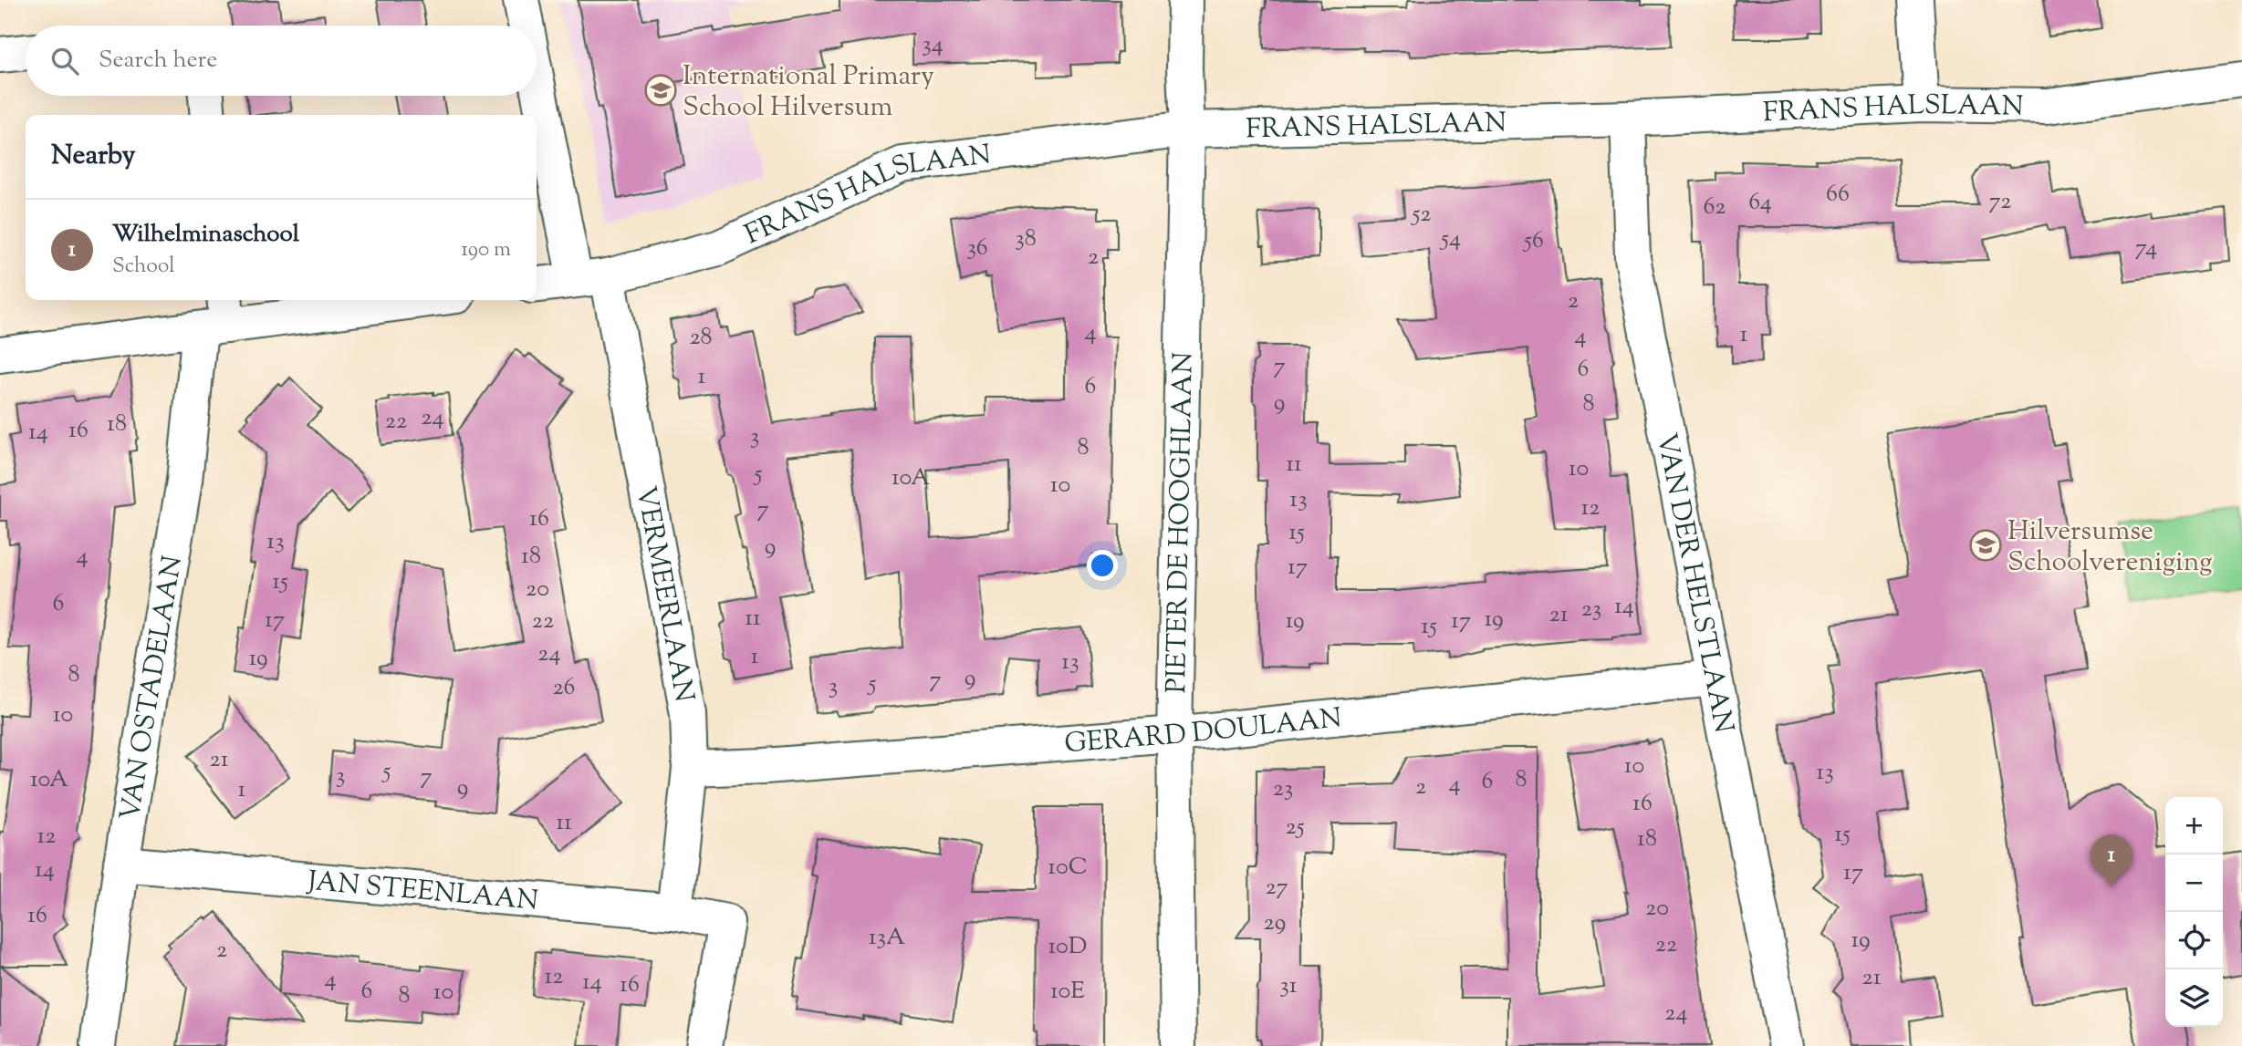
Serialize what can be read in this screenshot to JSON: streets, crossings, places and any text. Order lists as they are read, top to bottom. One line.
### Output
{"streets":{"street":["FRANS HALSLAAN","PIETER DE HOOGHLAAN","VAN DER HELSTLAAN","VERMEERLAAN","VAN OSTADELAAN","GERARD DOULAAN","JAN STEENLAAN"]},"crossings":[["FRANS HALSLAAN","PIETER DE HOOGHLAAN"],["FRANS HALSLAAN","VAN DER HELSTLAAN"],["FRANS HALSLAAN","VERMEERLAAN"],["PIETER DE HOOGHLAAN","GERARD DOULAAN"],["VAN DER HELSTLAAN","GERARD DOULAAN"],["VERMEERLAAN","GERARD DOULAAN"],["VERMEERLAAN","JAN STEENLAAN"],["VAN OSTADELAAN","JAN STEENLAAN"]],"places":{"school or university":["International Primary School Hilversum","Hilversumse Schoolvereniging"]},"house_numbers":["34","66","72","64","62","52","38","54","56","36","74","2","2","4","1","4","28","7","6","1","6","9","8","24","22","18","16","14","3","8","11","10","5","10A","10","13","12","7","16","15","13","9","4","18","17","15","20","6","14","23","21","11","19","17","22","19","17","15","24","1","19","13","8","9","7","5","3","26","10","21","10","5","13","3","7","10A","8","6","4","2","9","23","1","16","11","25","15","12","18","10C","14","17","27","20","16","29","13A","19","22","10D","2","12","21","4","14","16","31","6","10E","10","8","24"],"page":{"search":"Search here","heading":"Nearby","list":[{"mark":"1","name":"Wilhelminaschool","note":"School","value":"190 m"}],"map_buttons":["+","−"],"pins":"1"}}
